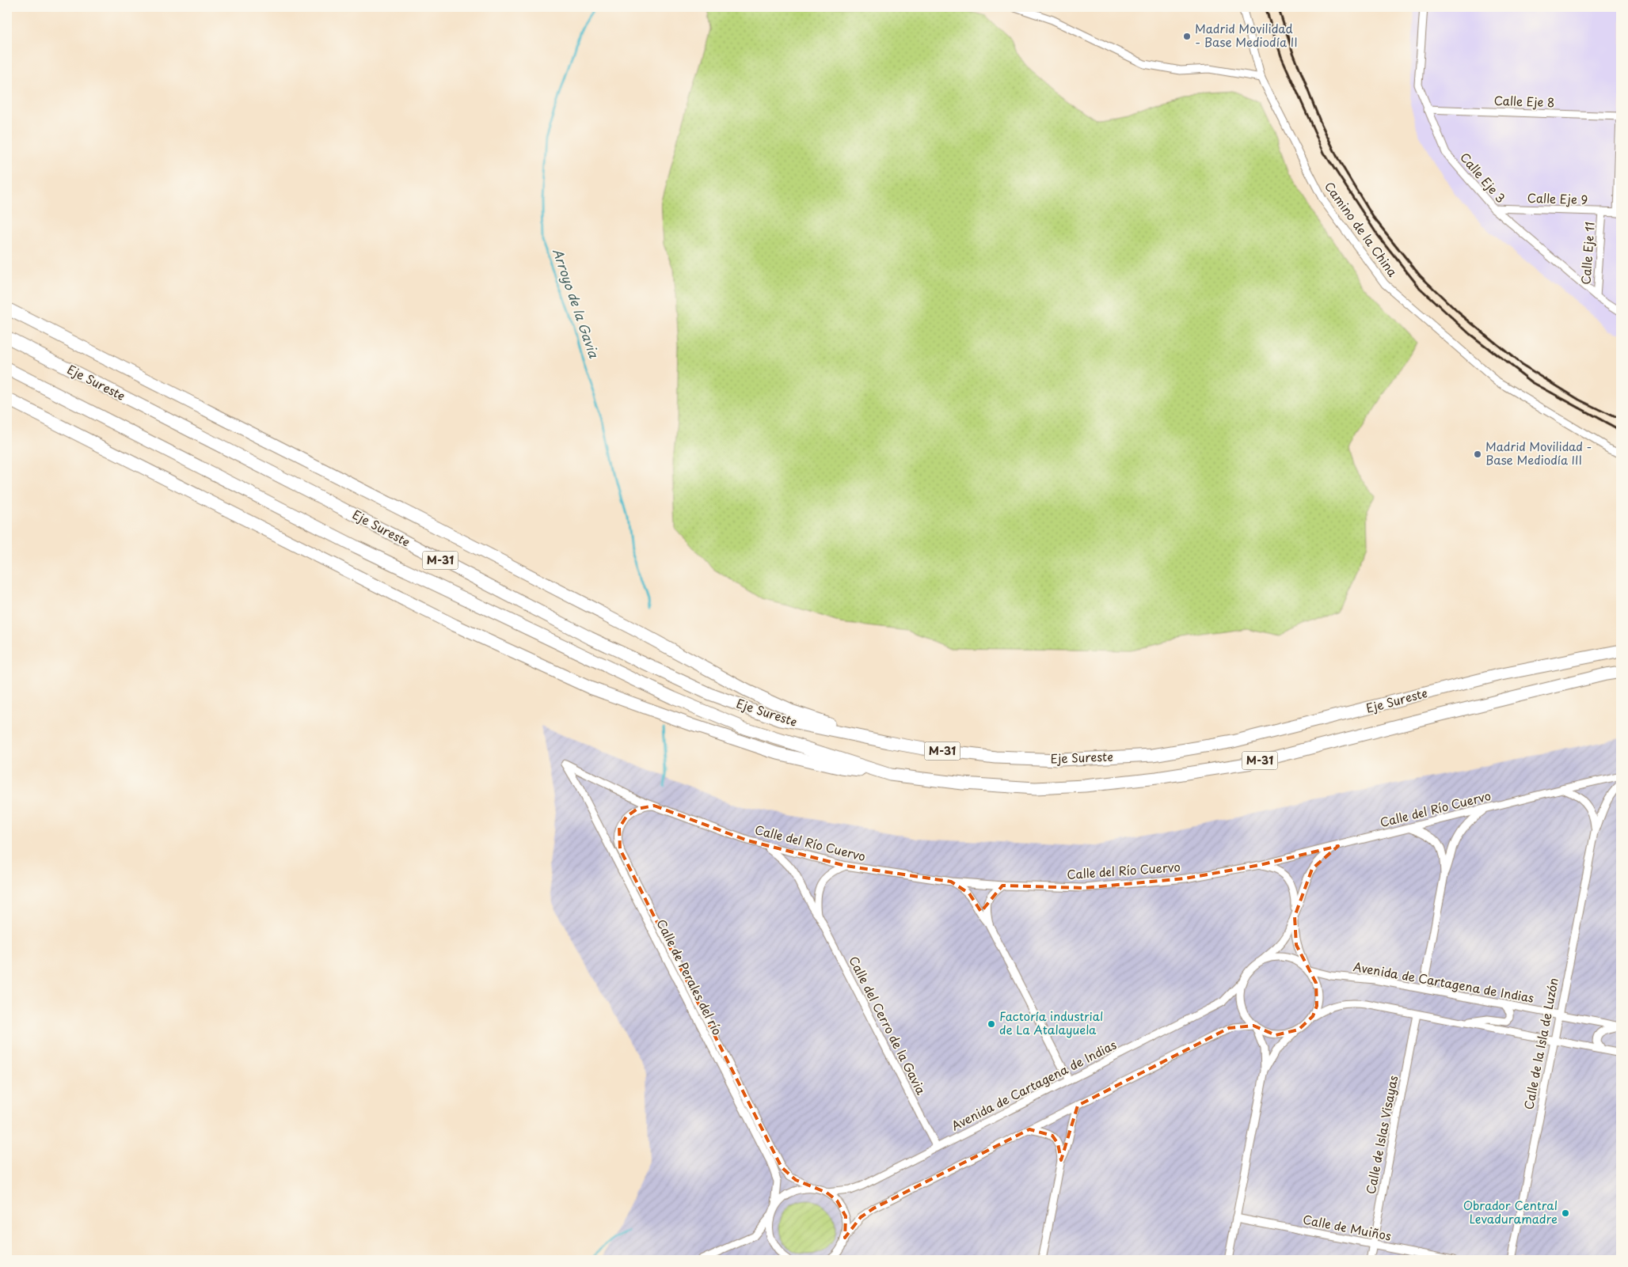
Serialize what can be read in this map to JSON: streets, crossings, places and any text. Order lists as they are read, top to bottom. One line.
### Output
{"streets":{"highway":["Eje Sureste","M-31"],"street":["Calle Eje 8","Calle Eje 3","Calle Eje 9","Camino de la China","Calle Eje 11","Calle del Río Cuervo","Calle de Perales del río","Avenida de Cartagena de Indias","Calle del Cerro de la Gavia","Calle de la Isla de Luzón","Calle de Islas Visayas","Calle de Muiños"]},"crossings":[["Calle Eje 8","Calle Eje 3"],["Calle Eje 3","Calle Eje 9"],["Calle Eje 3","Calle Eje 11"],["Calle Eje 9","Calle Eje 11"],["Calle del Río Cuervo","Calle de Perales del río"],["Calle del Río Cuervo","Calle del Cerro de la Gavia"],["Calle del Río Cuervo","Calle de la Isla de Luzón"],["Calle de Perales del río","Avenida de Cartagena de Indias"],["Avenida de Cartagena de Indias","Calle del Cerro de la Gavia"],["Avenida de Cartagena de Indias","Calle de la Isla de Luzón"],["Calle de Islas Visayas","Calle de Muiños"]],"water":["Arroyo de la Gavia"],"places":["Madrid Movilidad - Base Mediodía II","Madrid Movilidad - Base Mediodía III","Factoría industrial de La Atalayuela","Obrador Central Levaduramadre"]}
